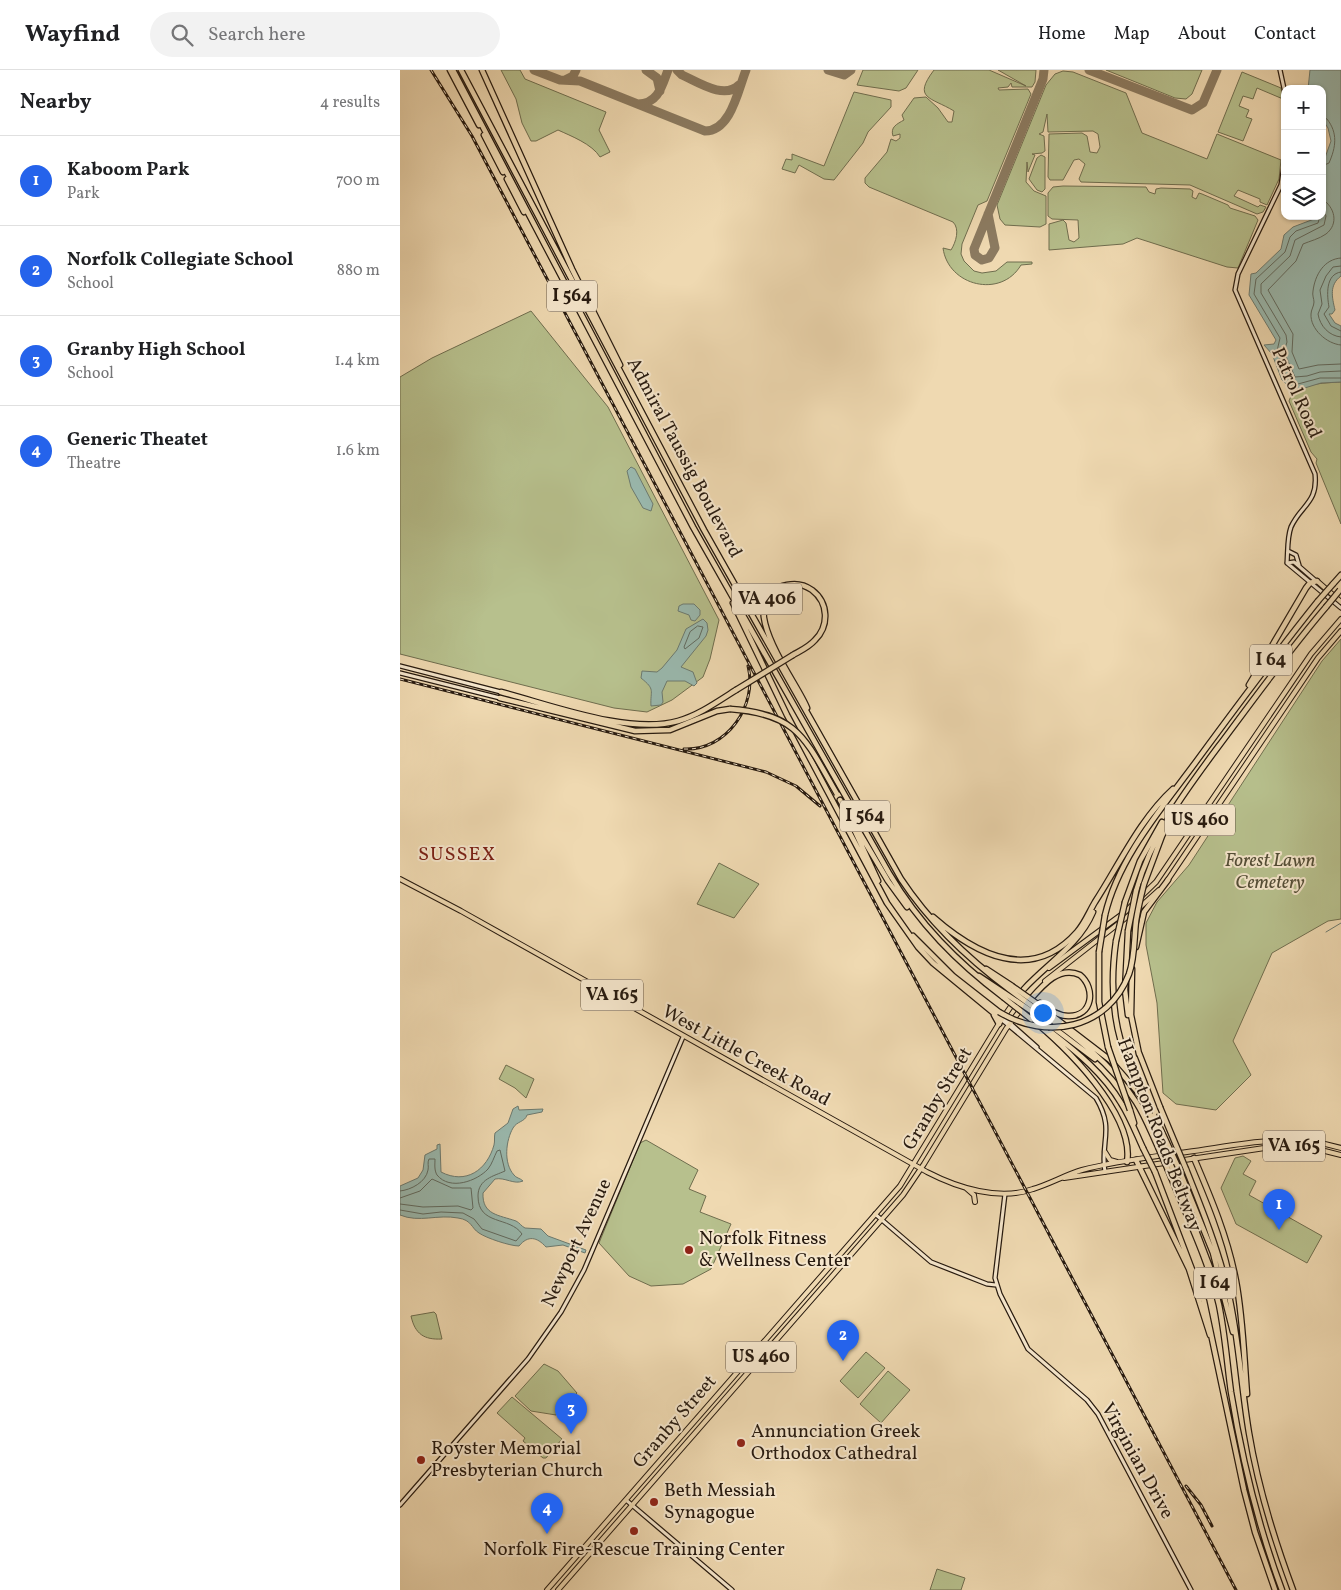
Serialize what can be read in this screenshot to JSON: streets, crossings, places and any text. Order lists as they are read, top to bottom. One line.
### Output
{"streets":{"highway":["I 564","Admiral Taussig Boulevard","VA 406","I 64","Hampton Roads Beltway"],"main road":["US 460","VA 165","West Little Creek Road","Granby Street"],"street":["Patrol Road","Newport Avenue","Virginian Drive"]},"crossings":[["Admiral Taussig Boulevard","VA 406"],["I 64","Hampton Roads Beltway"],["VA 165","West Little Creek Road"],["VA 165","Granby Street"],["VA 165","Virginian Drive"],["West Little Creek Road","Granby Street"],["West Little Creek Road","Newport Avenue"]],"districts":["SUSSEX"],"parks":["Forest Lawn Cemetery"],"places":["Norfolk Fitness & Wellness Center","Annunciation Greek Orthodox Cathedral","Royster Memorial Presbyterian Church","Beth Messiah Synagogue","Norfolk Fire-Rescue Training Center"],"page":{"header":"Wayfind","search":"Search here","nav":["Home","Map","About","Contact"],"heading":["Nearby","4 results"],"map_buttons":["+","−"],"list":[{"mark":"1","name":"Kaboom Park","note":"Park","value":"700 m"},{"mark":"2","name":"Norfolk Collegiate School","note":"School","value":"880 m"},{"mark":"3","name":"Granby High School","note":"School","value":"1.4 km"},{"mark":"4","name":"Generic Theatet","note":"Theatre","value":"1.6 km"}],"pins":["1","2","3","4"]}}
